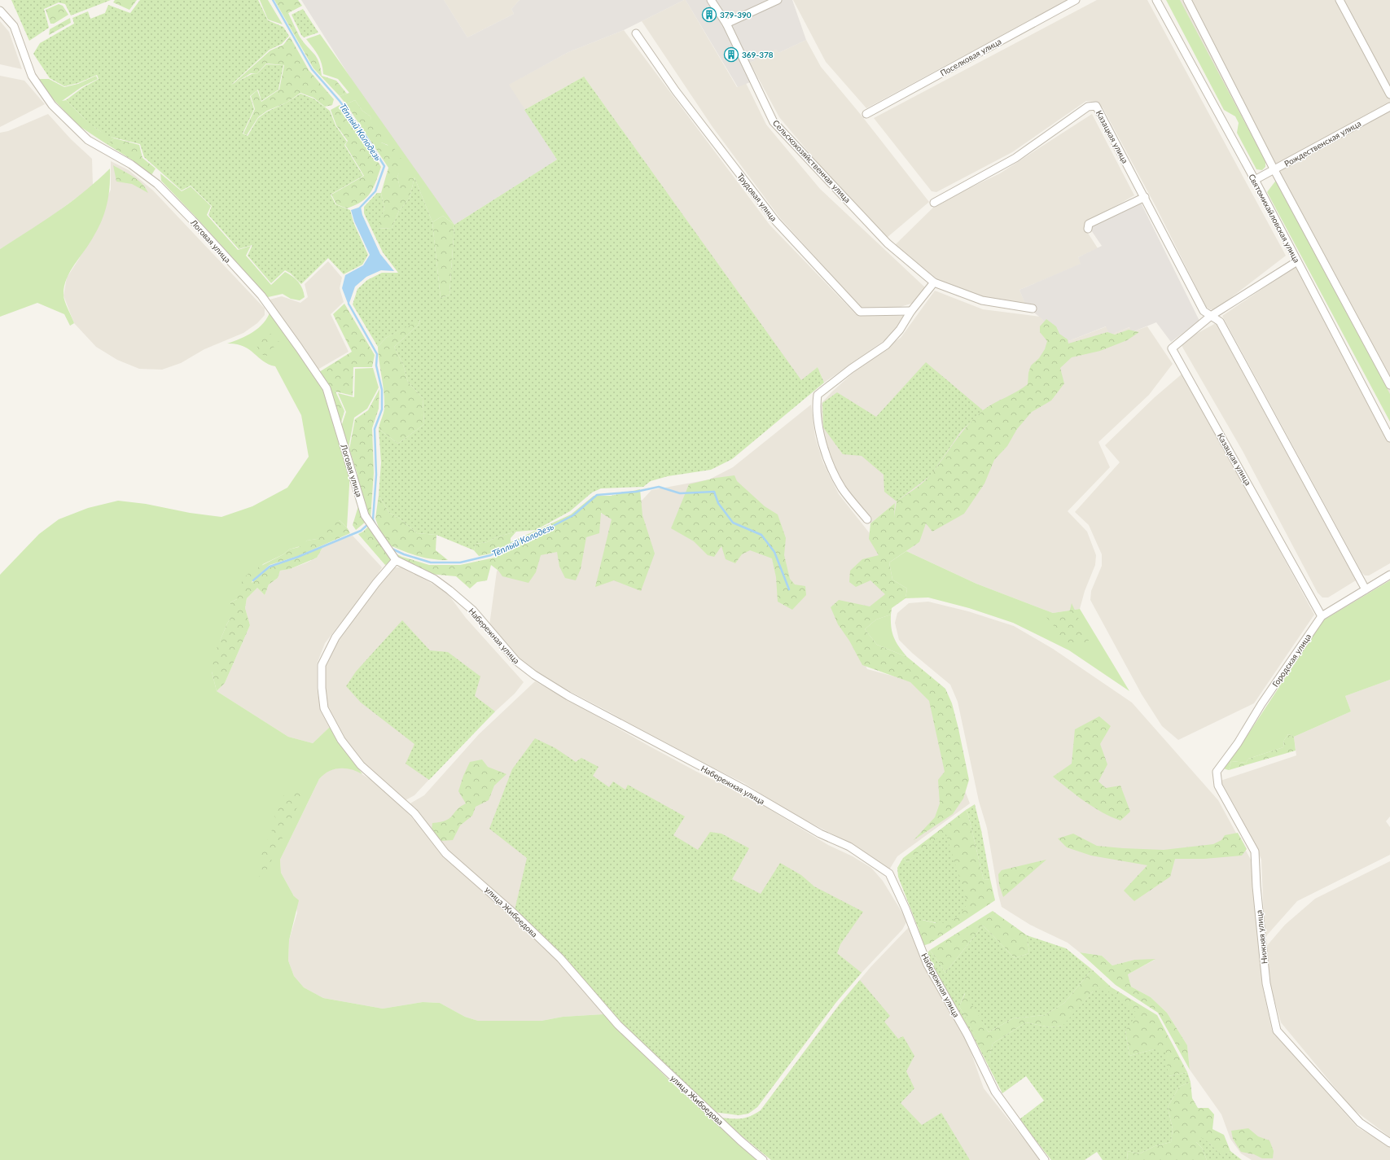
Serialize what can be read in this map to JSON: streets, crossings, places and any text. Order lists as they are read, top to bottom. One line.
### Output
{"streets":{"street":["Поселковая улица","Казацкая улица","Рождественская улица","Сельскохозяйственная улица","Трудовая улица","Святомихайловская улица","Логовая улица","Набережная улица","Городская улица","улица Жибоедова","Нижняя улица"]},"crossings":[["Казацкая улица","Святомихайловская улица"],["Казацкая улица","Городская улица"],["Рождественская улица","Святомихайловская улица"],["Логовая улица","Набережная улица"],["Логовая улица","улица Жибоедова"],["Набережная улица","улица Жибоедова"],["Городская улица","Нижняя улица"]],"water":["Тёплый Колодезь"],"places":{"building":["379-390","369-378"]}}
